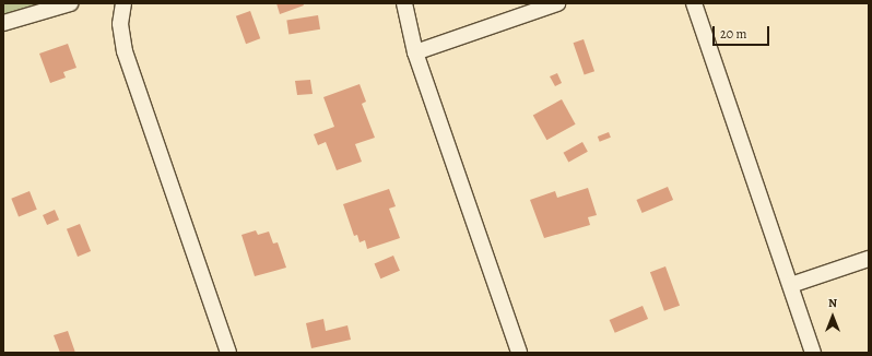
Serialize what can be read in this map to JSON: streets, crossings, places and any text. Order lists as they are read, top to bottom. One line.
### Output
{"scale_bar":"20 m","north":"top"}
